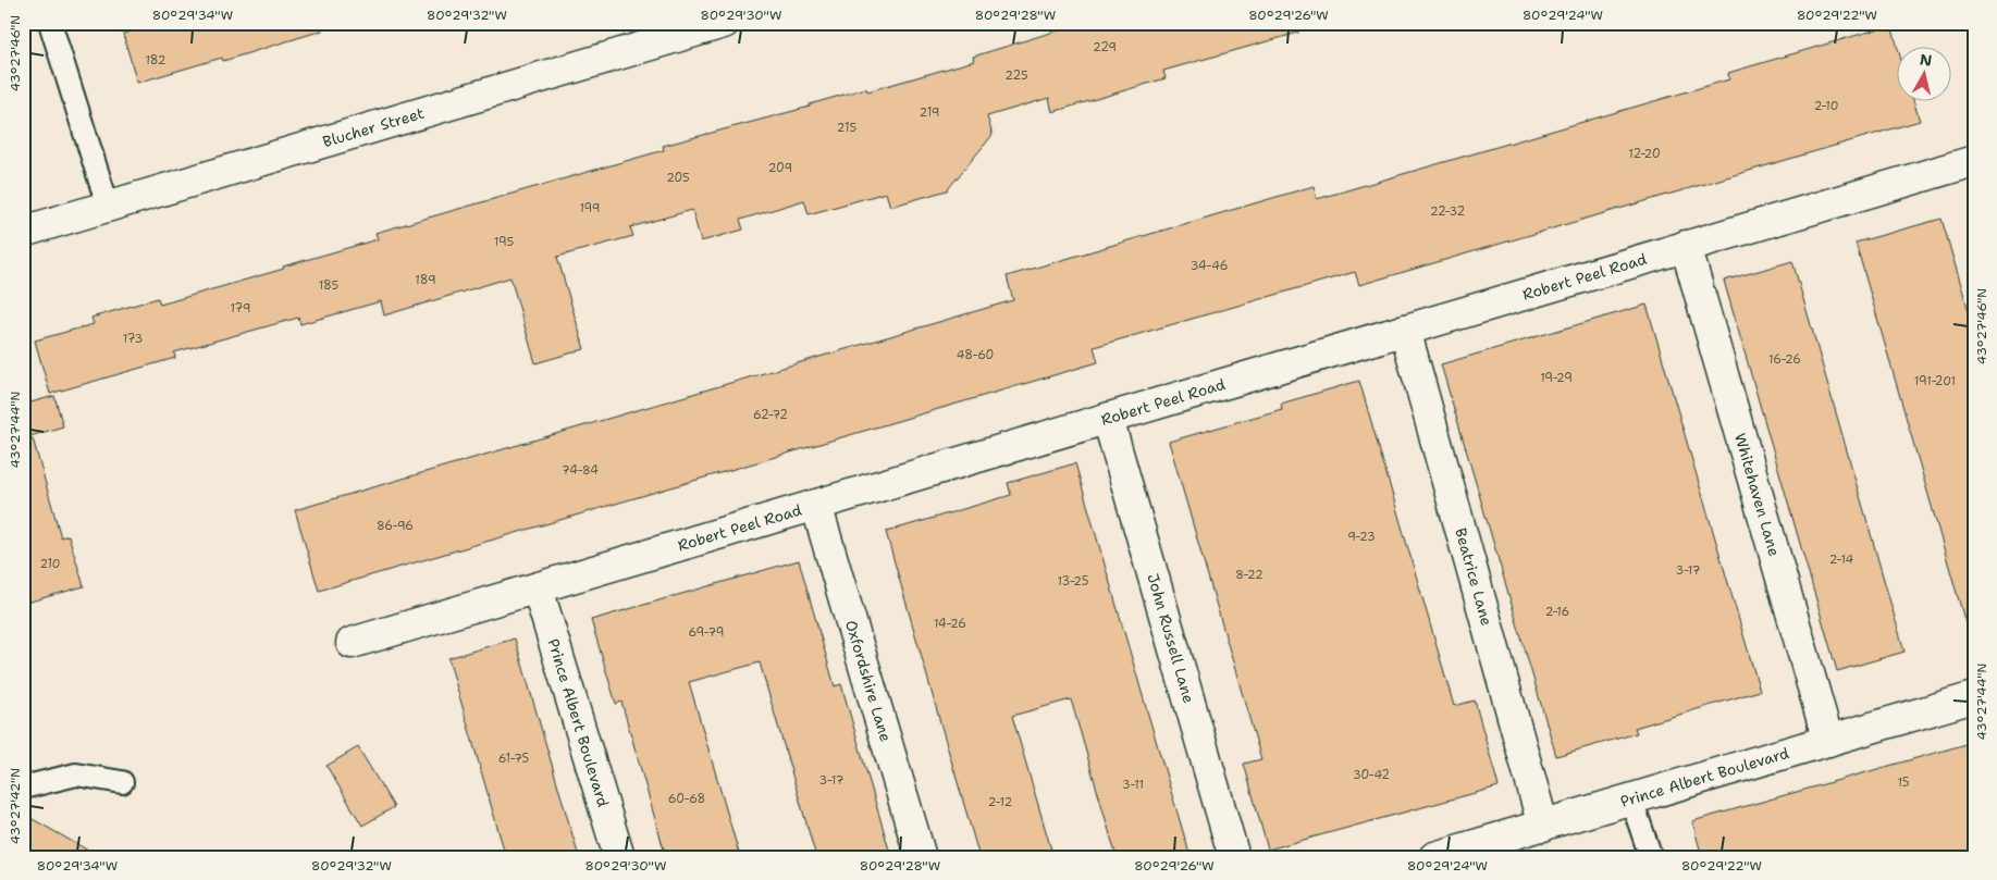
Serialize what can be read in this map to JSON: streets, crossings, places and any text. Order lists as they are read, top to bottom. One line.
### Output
{"streets":{"street":["Blucher Street","Robert Peel Road","Whitehaven Lane","Beatrice Lane","John Russell Lane","Oxfordshire Lane","Prince Albert Boulevard"]},"crossings":[["Robert Peel Road","Whitehaven Lane"],["Robert Peel Road","Beatrice Lane"],["Robert Peel Road","John Russell Lane"],["Robert Peel Road","Oxfordshire Lane"],["Robert Peel Road","Prince Albert Boulevard"],["Whitehaven Lane","Prince Albert Boulevard"],["Beatrice Lane","Prince Albert Boulevard"]],"house_numbers":["229","182","225","2-10","219","215","12-20","209","205","199","22-32","195","34-46","189","185","179","173","48-60","16-26","19-29","191-201","62-72","74-84","86-96","9-23","2-14","210","3-17","8-22","13-25","2-16","14-26","69-79","61-75","30-42","3-17","15","3-11","60-68","2-12"],"north":"top","coordinates":["80°29'34\"W","80°29'32\"W","80°29'30\"W","80°29'28\"W","80°29'26\"W","80°29'24\"W","80°29'22\"W","43°27'46\"N","43°27'44\"N","43°27'42\"N"]}
